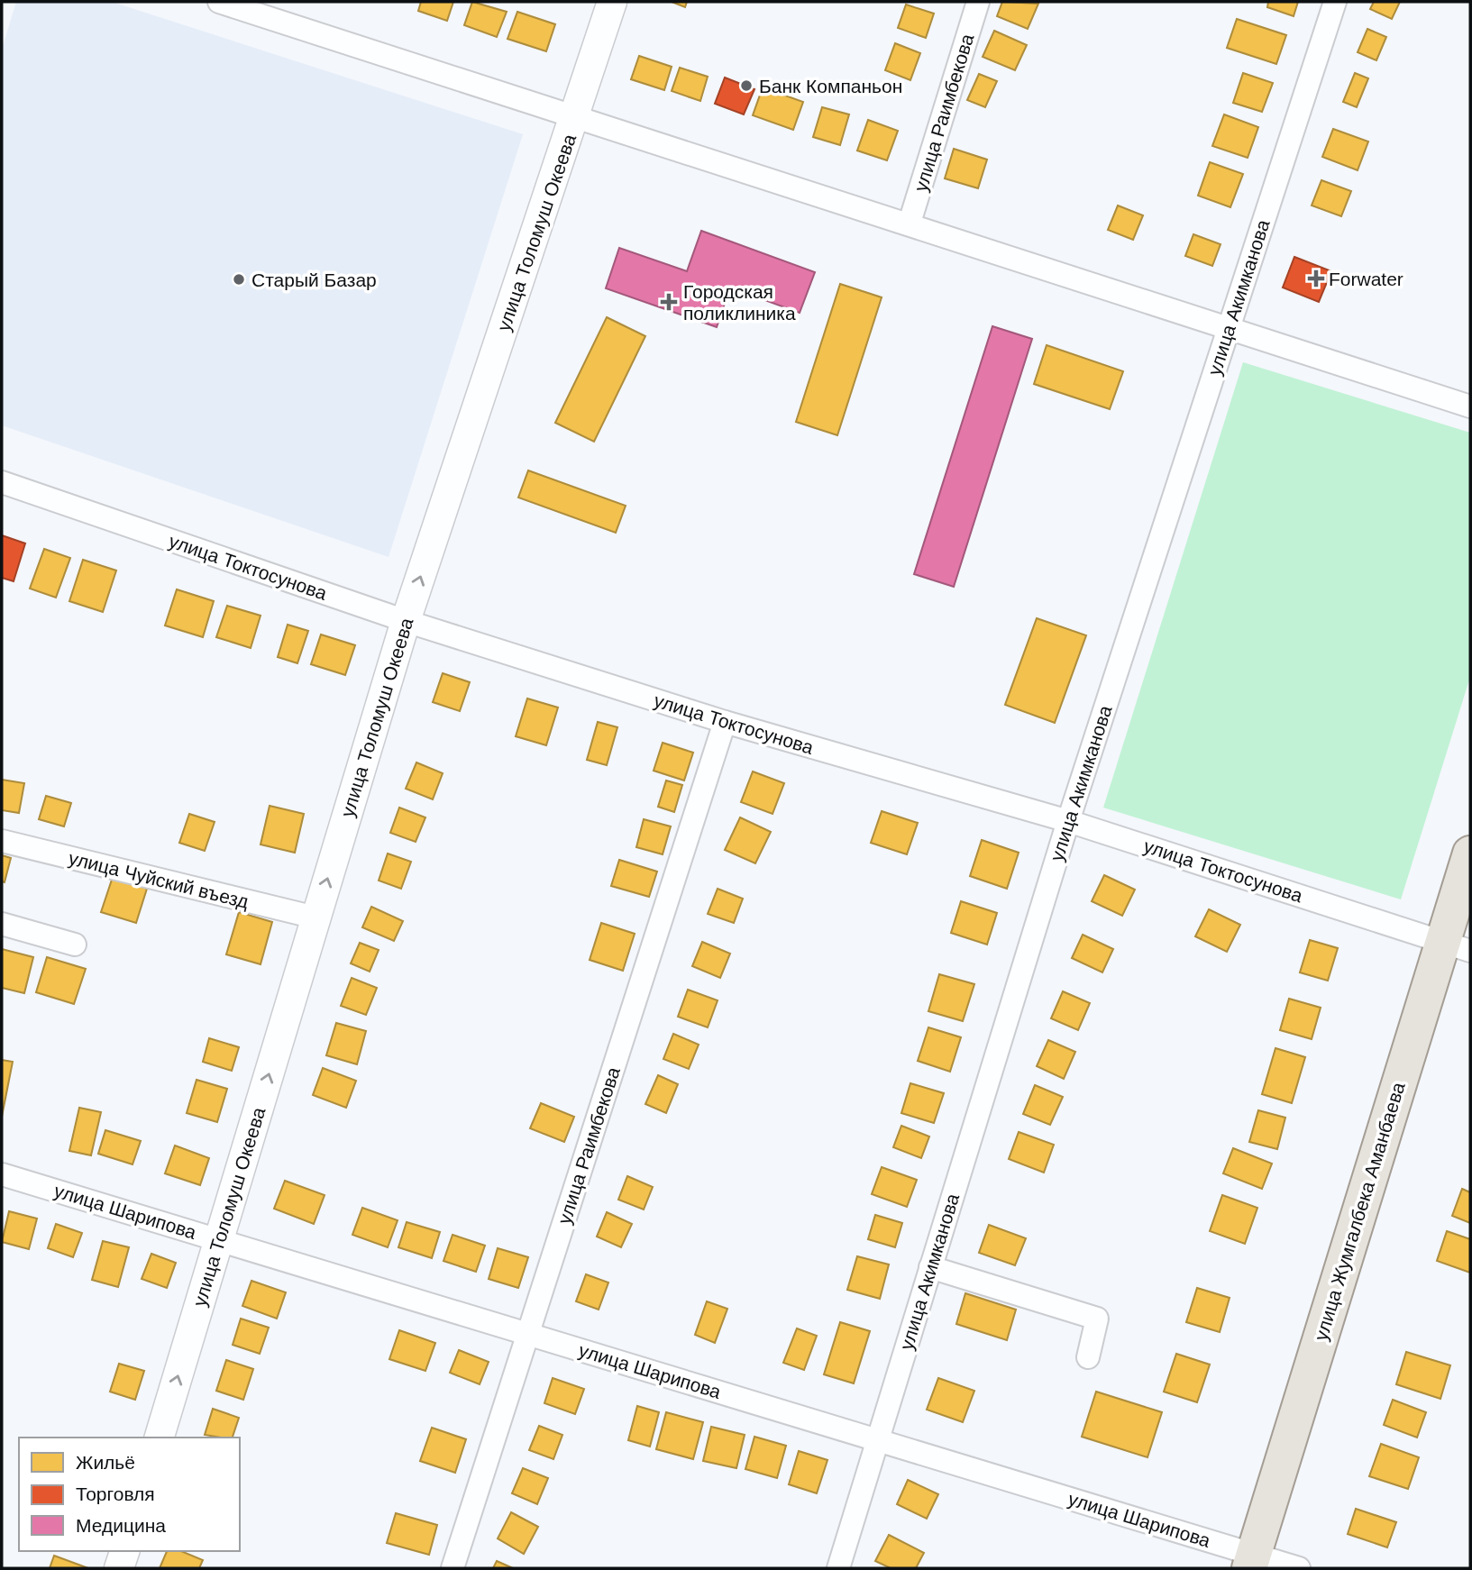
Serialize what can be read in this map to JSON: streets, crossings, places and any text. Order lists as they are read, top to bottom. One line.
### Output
{"streets":{"main road":["улица Жумгалбека Аманбаева"],"street":["улица Раимбекова","улица Толомуш Океева","улица Акимканова","улица Токтосунова","улица Чуйский въезд","улица Шарипова"]},"crossings":[["улица Раимбекова","улица Токтосунова"],["улица Раимбекова","улица Шарипова"],["улица Толомуш Океева","улица Токтосунова"],["улица Толомуш Океева","улица Чуйский въезд"],["улица Толомуш Океева","улица Шарипова"],["улица Акимканова","улица Токтосунова"],["улица Акимканова","улица Шарипова"],["улица Токтосунова","улица Жумгалбека Аманбаева"],["улица Шарипова","улица Жумгалбека Аманбаева"]],"one_way":["улица Толомуш Океева"],"places":{"other":["Банк Компаньон","Старый Базар"],"health":["Forwater","Городская поликлиника"]},"legend":["Жильё","Торговля","Медицина"]}
